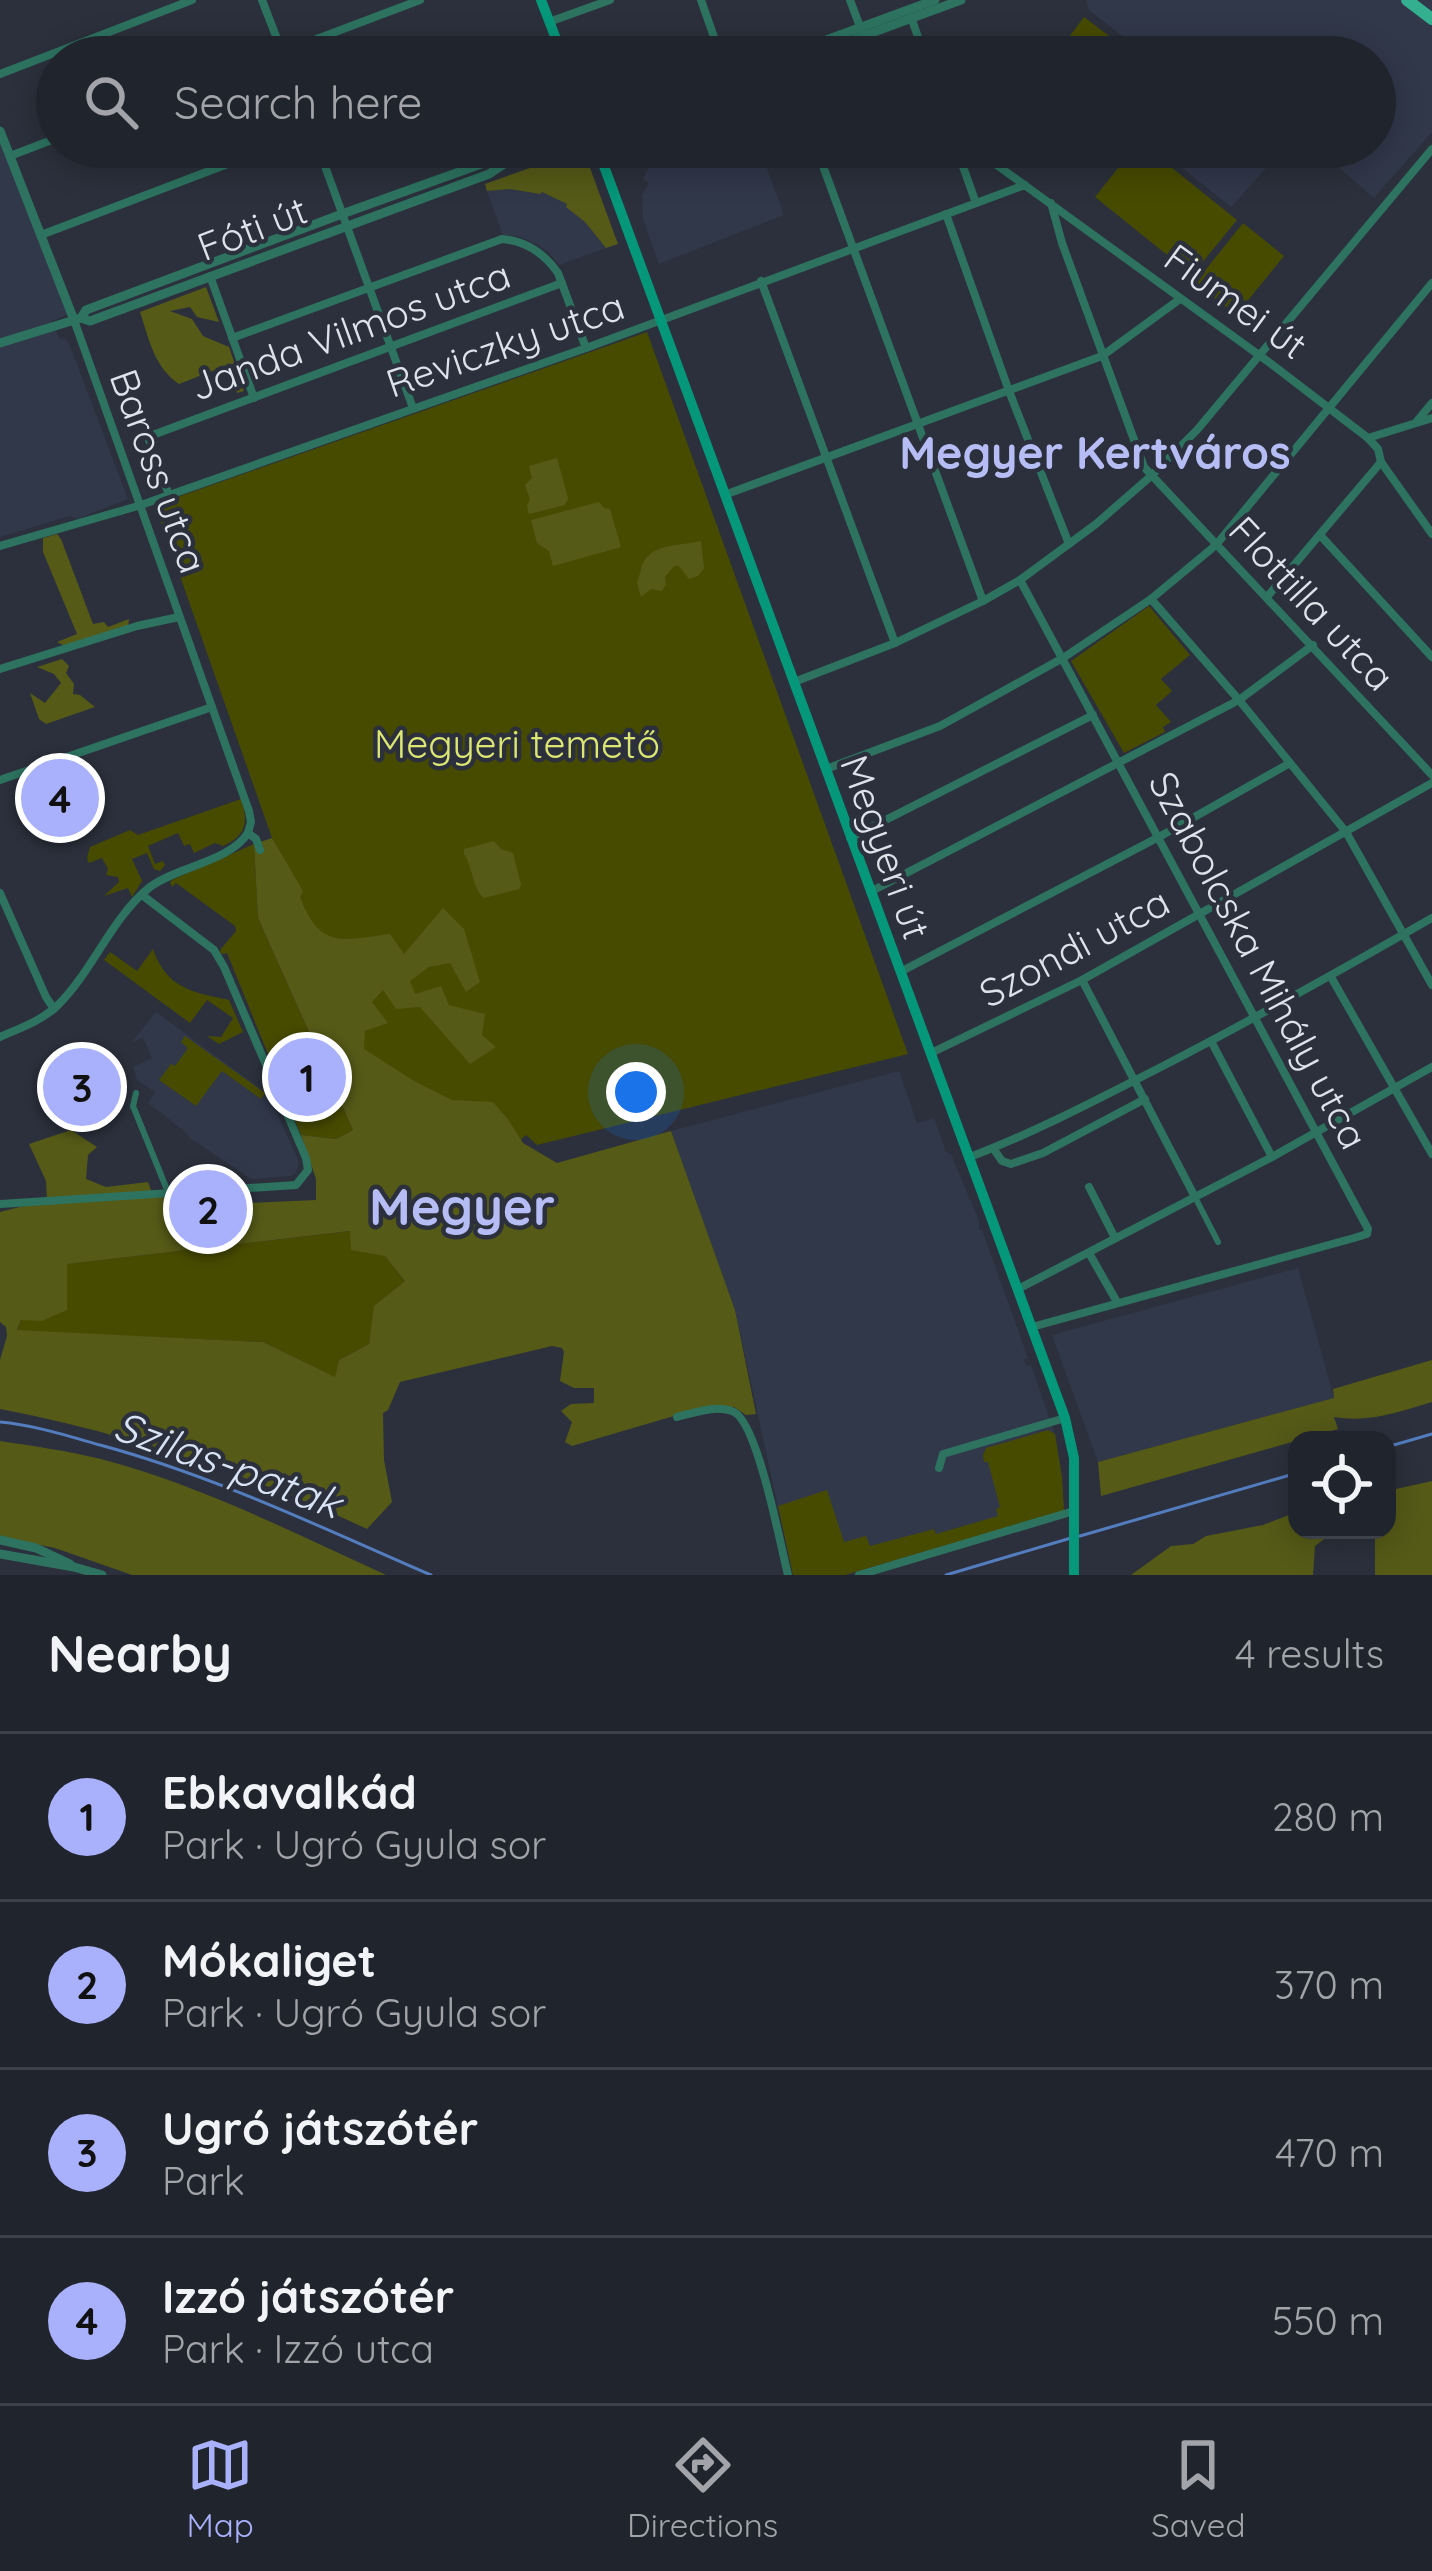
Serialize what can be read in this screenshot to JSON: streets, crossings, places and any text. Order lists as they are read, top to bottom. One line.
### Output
{"streets":{"main road":["Megyeri út"],"street":["Fóti út","Fiumei út","Janda Vilmos utca","Reviczky utca","Baross utca","Flottilla utca","Szondi utca","Szabolcska Mihály utca"]},"crossings":[["Fóti út","Baross utca"],["Fiumei út","Reviczky utca"],["Fiumei út","Flottilla utca"],["Janda Vilmos utca","Reviczky utca"],["Reviczky utca","Baross utca"],["Reviczky utca","Megyeri út"],["Flottilla utca","Szondi utca"],["Megyeri út","Szondi utca"],["Szondi utca","Szabolcska Mihály utca"]],"districts":["Megyer Kertváros","Megyer"],"water":["Szilas-patak"],"parks":["Megyeri temető"],"page":{"search":"Search here","pins":["4","1","3","2"],"heading":["Nearby","4 results"],"list":[{"mark":"1","name":"Ebkavalkád","note":"Park · Ugró Gyula sor","value":"280 m"},{"mark":"2","name":"Mókaliget","note":"Park · Ugró Gyula sor","value":"370 m"},{"mark":"3","name":"Ugró játszótér","note":"Park","value":"470 m"},{"mark":"4","name":"Izzó játszótér","note":"Park · Izzó utca","value":"550 m"}],"nav":["Map","Directions","Saved"]}}
